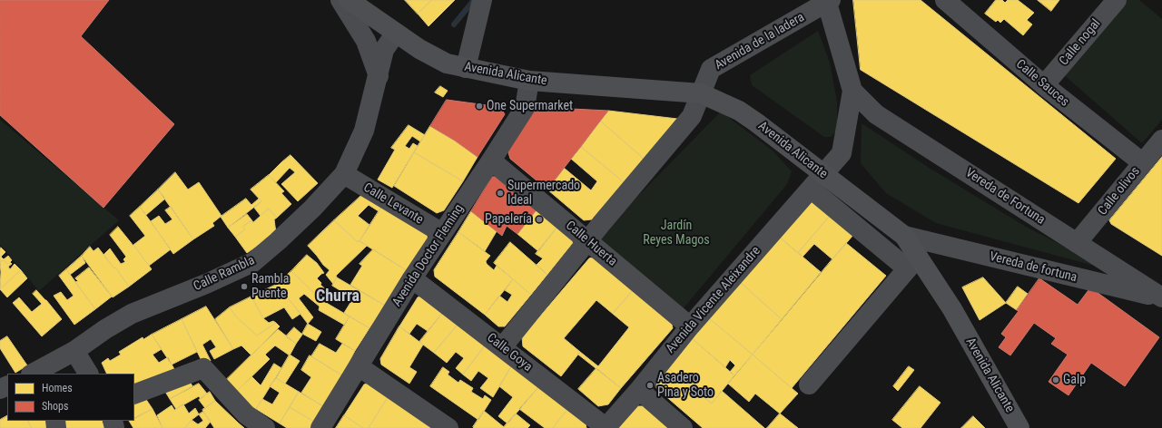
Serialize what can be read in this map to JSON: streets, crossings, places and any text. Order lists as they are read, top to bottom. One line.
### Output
{"streets":{"main road":["Avenida Alicante"],"street":["Avenida de la ladera","Calle nogal","Calle Sauces","Calle olivos","Vereda de Fortuna","Calle Levante","Calle Huerta","Avenida Doctor Fleming","Vereda de fortuna","Calle Rambla","Avenida Vicente Aleixandre","Calle Goya"]},"crossings":[["Avenida de la ladera","Avenida Alicante"],["Avenida de la ladera","Calle Huerta"],["Avenida de la ladera","Calle Goya"],["Calle nogal","Calle Sauces"],["Avenida Alicante","Avenida Doctor Fleming"],["Avenida Alicante","Vereda de fortuna"],["Avenida Alicante","Calle Rambla"],["Avenida Alicante","Avenida Vicente Aleixandre"],["Calle Sauces","Calle olivos"],["Calle olivos","Vereda de Fortuna"],["Vereda de Fortuna","Vereda de fortuna"],["Vereda de Fortuna","Avenida Vicente Aleixandre"],["Calle Levante","Avenida Doctor Fleming"],["Calle Levante","Calle Rambla"],["Calle Huerta","Avenida Doctor Fleming"],["Calle Huerta","Avenida Vicente Aleixandre"],["Avenida Doctor Fleming","Calle Goya"],["Avenida Vicente Aleixandre","Calle Goya"]],"districts":["Churra"],"parks":["Jardín Reyes Magos"],"places":["One Supermarket","Supermercado Ideal","Papelería","Rambla Puente","Galp","Asadero Pina y Soto"],"legend":["Homes","Shops"]}
